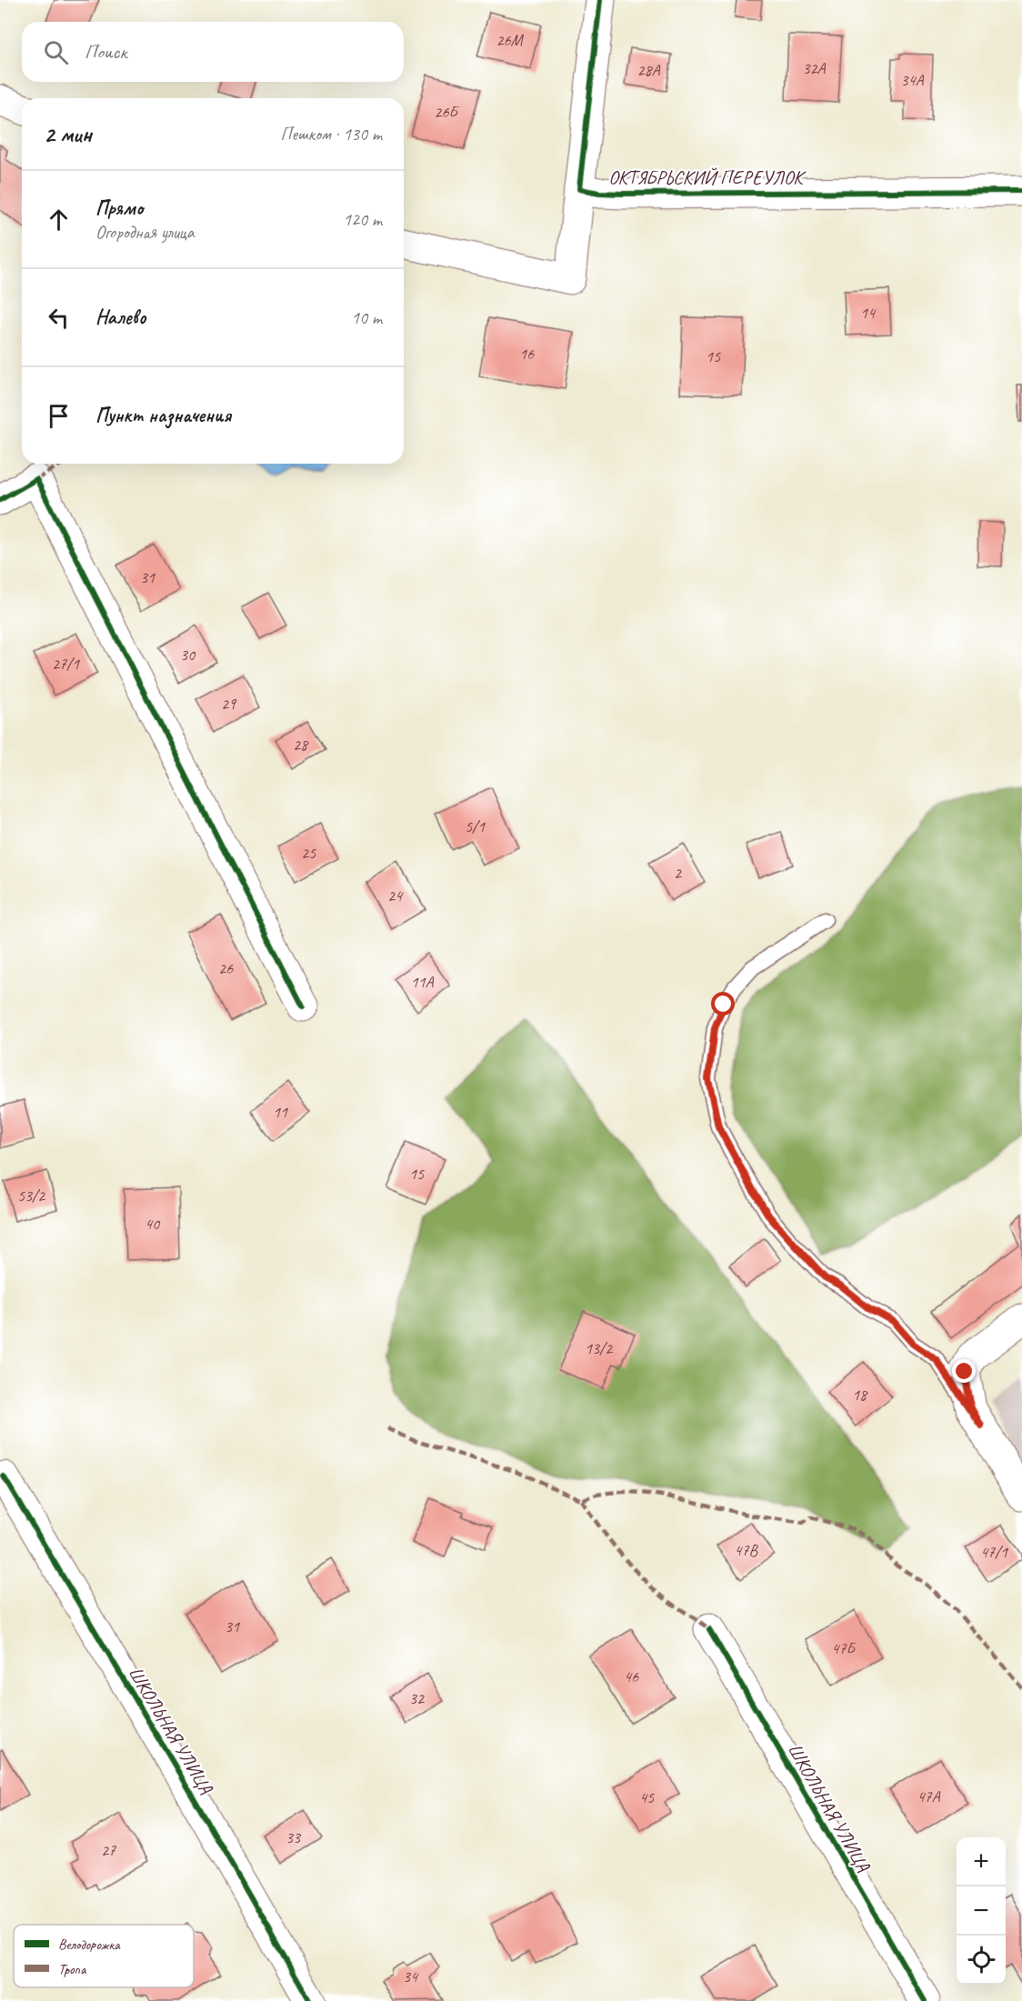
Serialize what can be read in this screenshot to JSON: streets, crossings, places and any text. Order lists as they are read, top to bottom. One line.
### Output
{"streets":{"street":["ОКТЯБРЬСКИЙ ПЕРЕУЛОК","ШКОЛЬНАЯ УЛИЦА"]},"house_numbers":["26М","32А","28А","34А","26Б","14","16","15","31","30","27/1","29","28","5/1","25","2","24","26","11А","11","15","53/2","40","13/2","18","47В","47/1","31","47Б","46","32","47А","45","33","27","34"],"legend":["Велодорожка","Тропа"],"page":{"search":"Поиск","heading":["2 мин","Пешком · 130 m"],"list":[["Прямо","Огородная улица","120 m"],["Налево","10 m"],"Пункт назначения"],"map_buttons":["+","−"]}}
